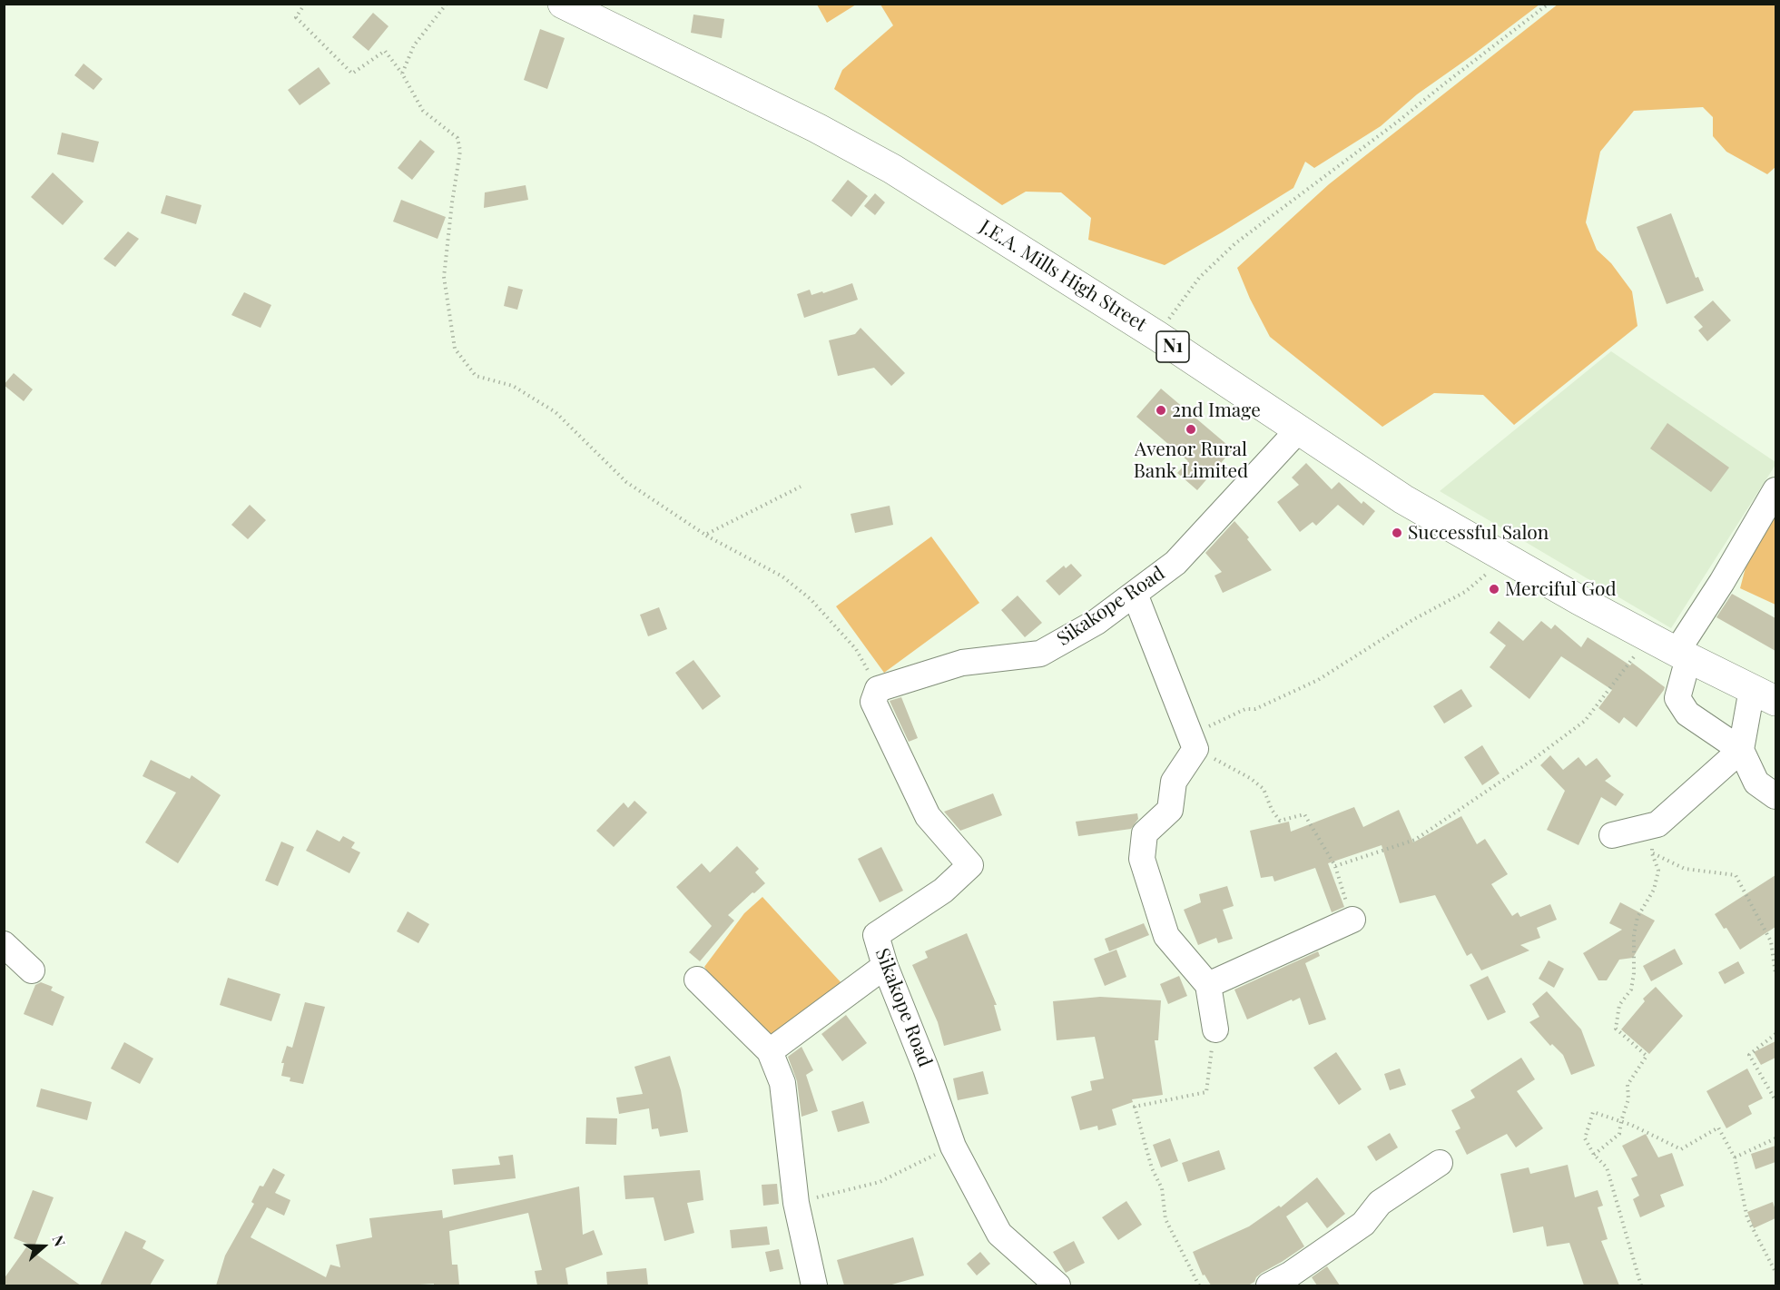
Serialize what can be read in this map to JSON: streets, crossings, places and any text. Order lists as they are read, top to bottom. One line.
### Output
{"streets":{"highway":["J.E.A. Mills High Street","N1"],"street":["Sikakope Road"]},"crossings":[["J.E.A. Mills High Street","Sikakope Road"]],"places":["2nd Image","Avenor Rural Bank Limited","Successful Salon","Merciful God"],"north":"right"}
